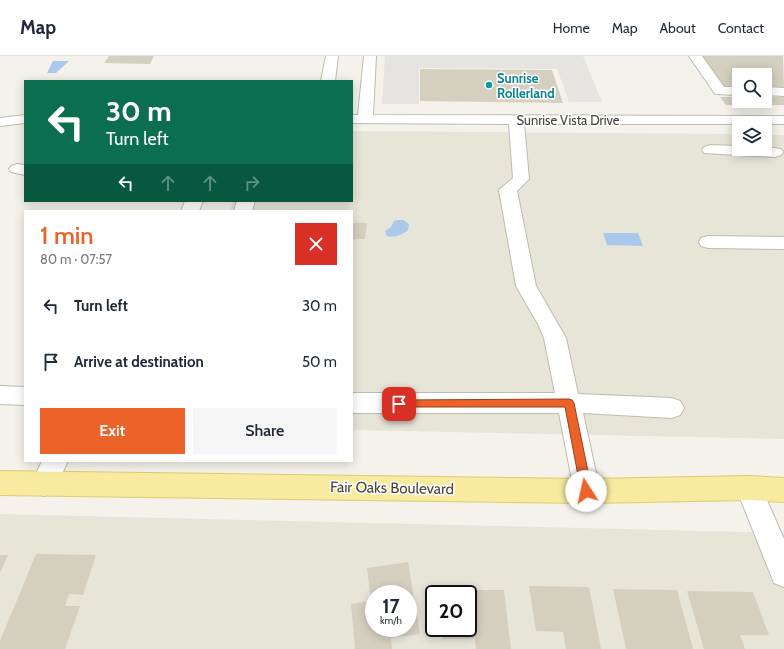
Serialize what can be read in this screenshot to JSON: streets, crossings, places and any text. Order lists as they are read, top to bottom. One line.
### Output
{"streets":{"main road":["Fair Oaks Boulevard"],"street":["Sunrise Vista Drive"]},"places":["Sunrise Rollerland"],"page":{"header":"Map","nav":["Home","Map","About","Contact"],"turn":["30 m","Turn left"],"heading":["1 min","80 m · 07:57"],"list":[{"name":"Turn left","value":"30 m"},{"name":"Arrive at destination","value":"50 m"}],"buttons":["Exit","Share"],"speed":"17 km/h","limit":"20"}}
